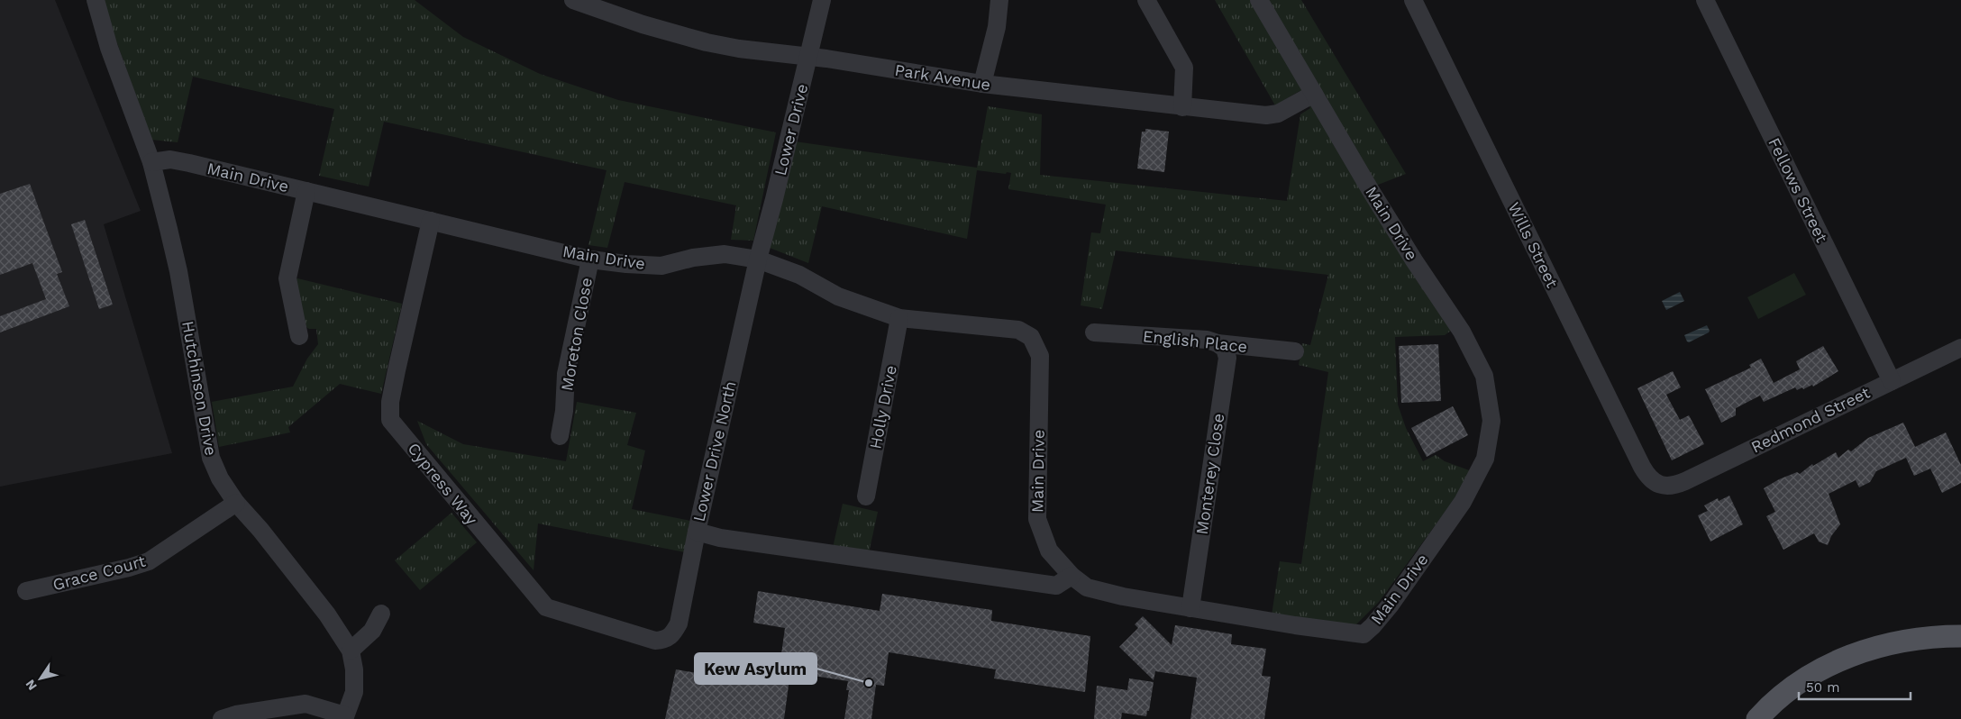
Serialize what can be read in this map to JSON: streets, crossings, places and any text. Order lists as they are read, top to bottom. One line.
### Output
{"streets":{"street":["Park Avenue","Lower Drive","Main Drive","Fellows Street","Wills Street","Moreton Close","English Place","Hutchinson Drive","Holly Drive","Redmond Street","Lower Drive North","Monterey Close","Cypress Way","Grace Court"]},"crossings":[["Park Avenue","Lower Drive"],["Park Avenue","Main Drive"],["Lower Drive","Main Drive"],["Lower Drive","Lower Drive North"],["Main Drive","Moreton Close"],["Main Drive","Hutchinson Drive"],["Main Drive","Holly Drive"],["Main Drive","Lower Drive North"],["Main Drive","Monterey Close"],["Main Drive","Cypress Way"],["Fellows Street","Redmond Street"],["Wills Street","Redmond Street"],["English Place","Monterey Close"],["Hutchinson Drive","Grace Court"],["Lower Drive North","Cypress Way"]],"places":["Kew Asylum"],"scale_bar":"50 m","north":"bottom left"}
